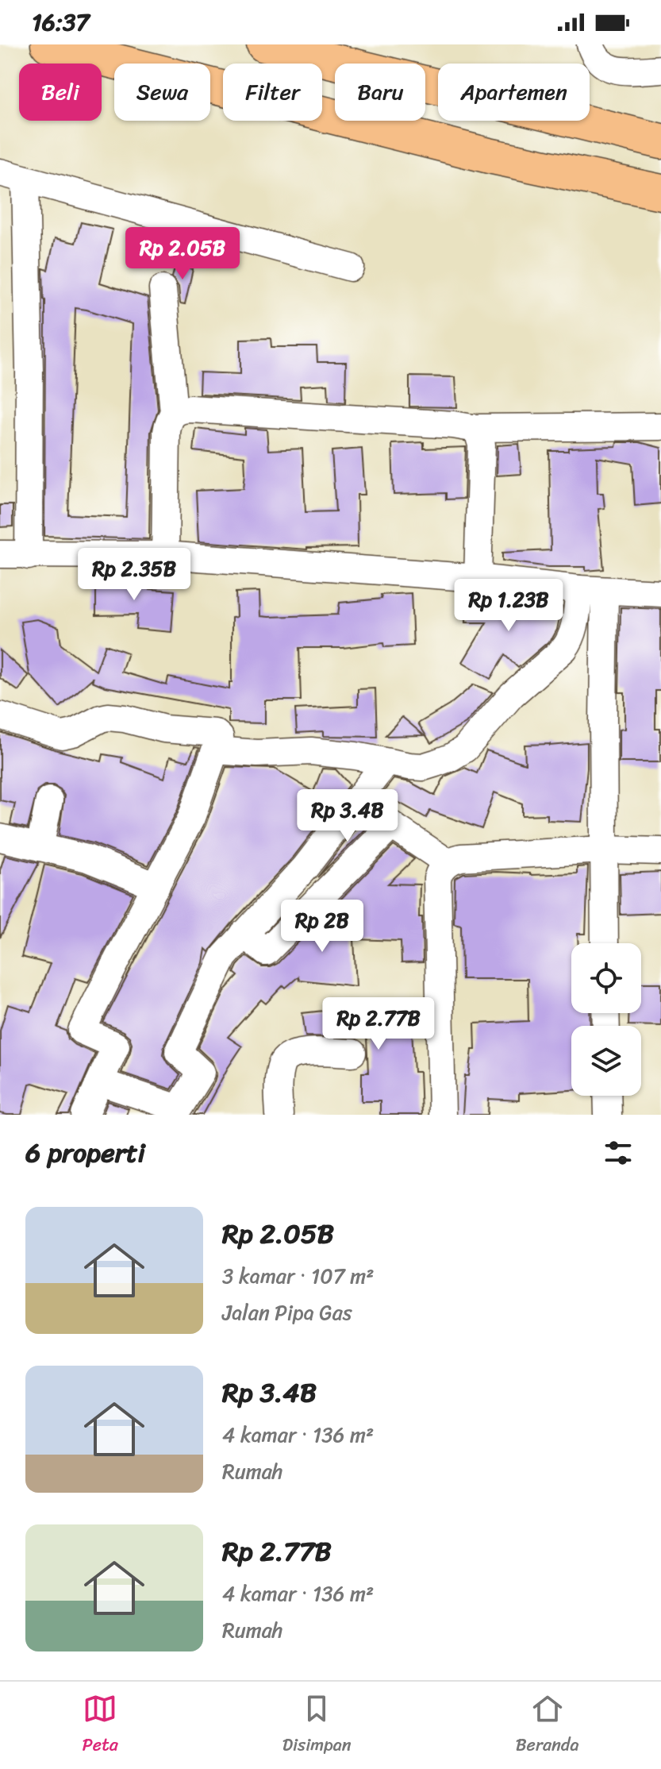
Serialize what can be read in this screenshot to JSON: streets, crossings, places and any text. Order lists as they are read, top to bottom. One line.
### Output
{"page":{"status":"16:37","chip":["Beli","Sewa","Filter","Baru","Apartemen"],"price":["Rp 2.05B","Rp 2.35B","Rp 1.23B","Rp 3.4B","Rp 2B","Rp 2.77B"],"heading":"6 properti","list":[{"name":"Rp 2.05B","note":"3 kamar · 107 m² · Jalan Pipa Gas"},{"name":"Rp 3.4B","note":"4 kamar · 136 m² · Rumah"},{"name":"Rp 2.77B","note":"4 kamar · 136 m² · Rumah"}],"tabs":["Peta","Disimpan","Beranda"]}}
